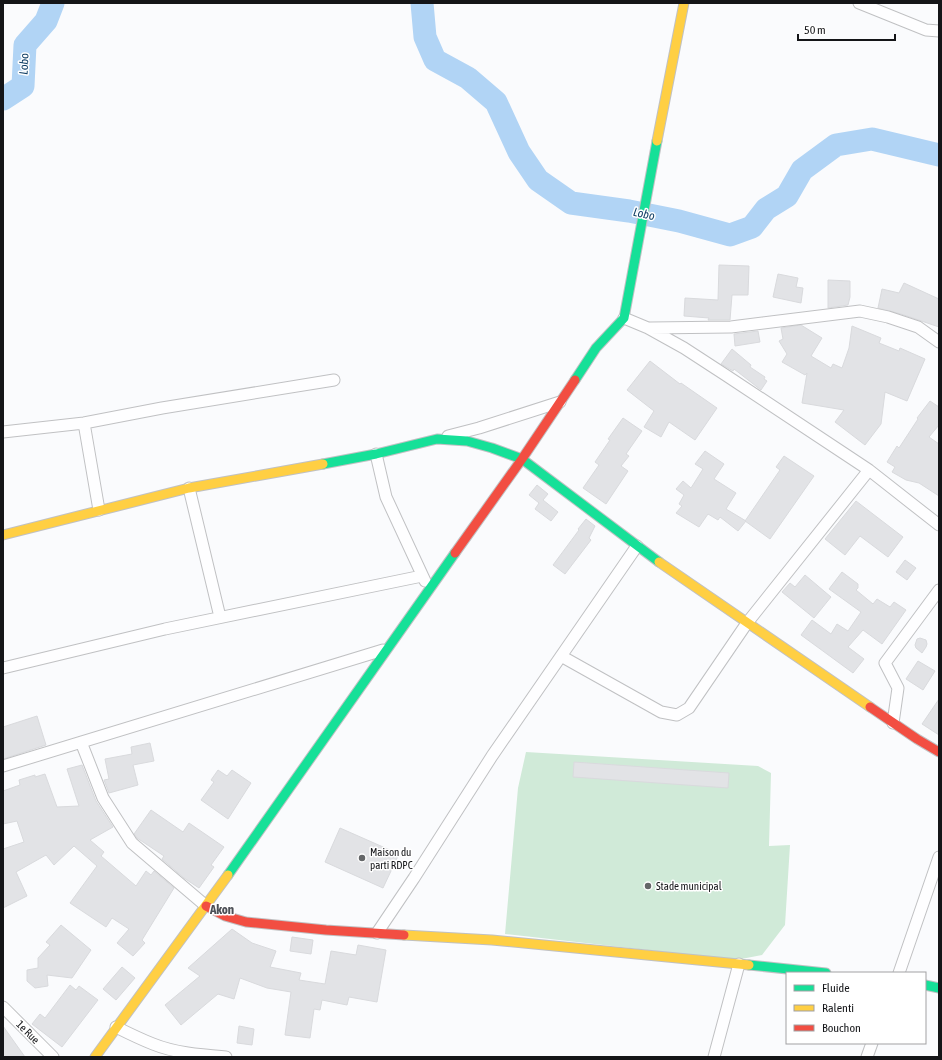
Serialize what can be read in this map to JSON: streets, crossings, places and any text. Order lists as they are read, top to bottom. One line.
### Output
{"streets":{"street":["1e Rue"]},"districts":["Akon"],"water":["Lobo"],"places":["Maison du parti RDPC","Stade municipal"],"legend":["Fluide","Ralenti","Bouchon"],"scale_bar":"50 m"}
